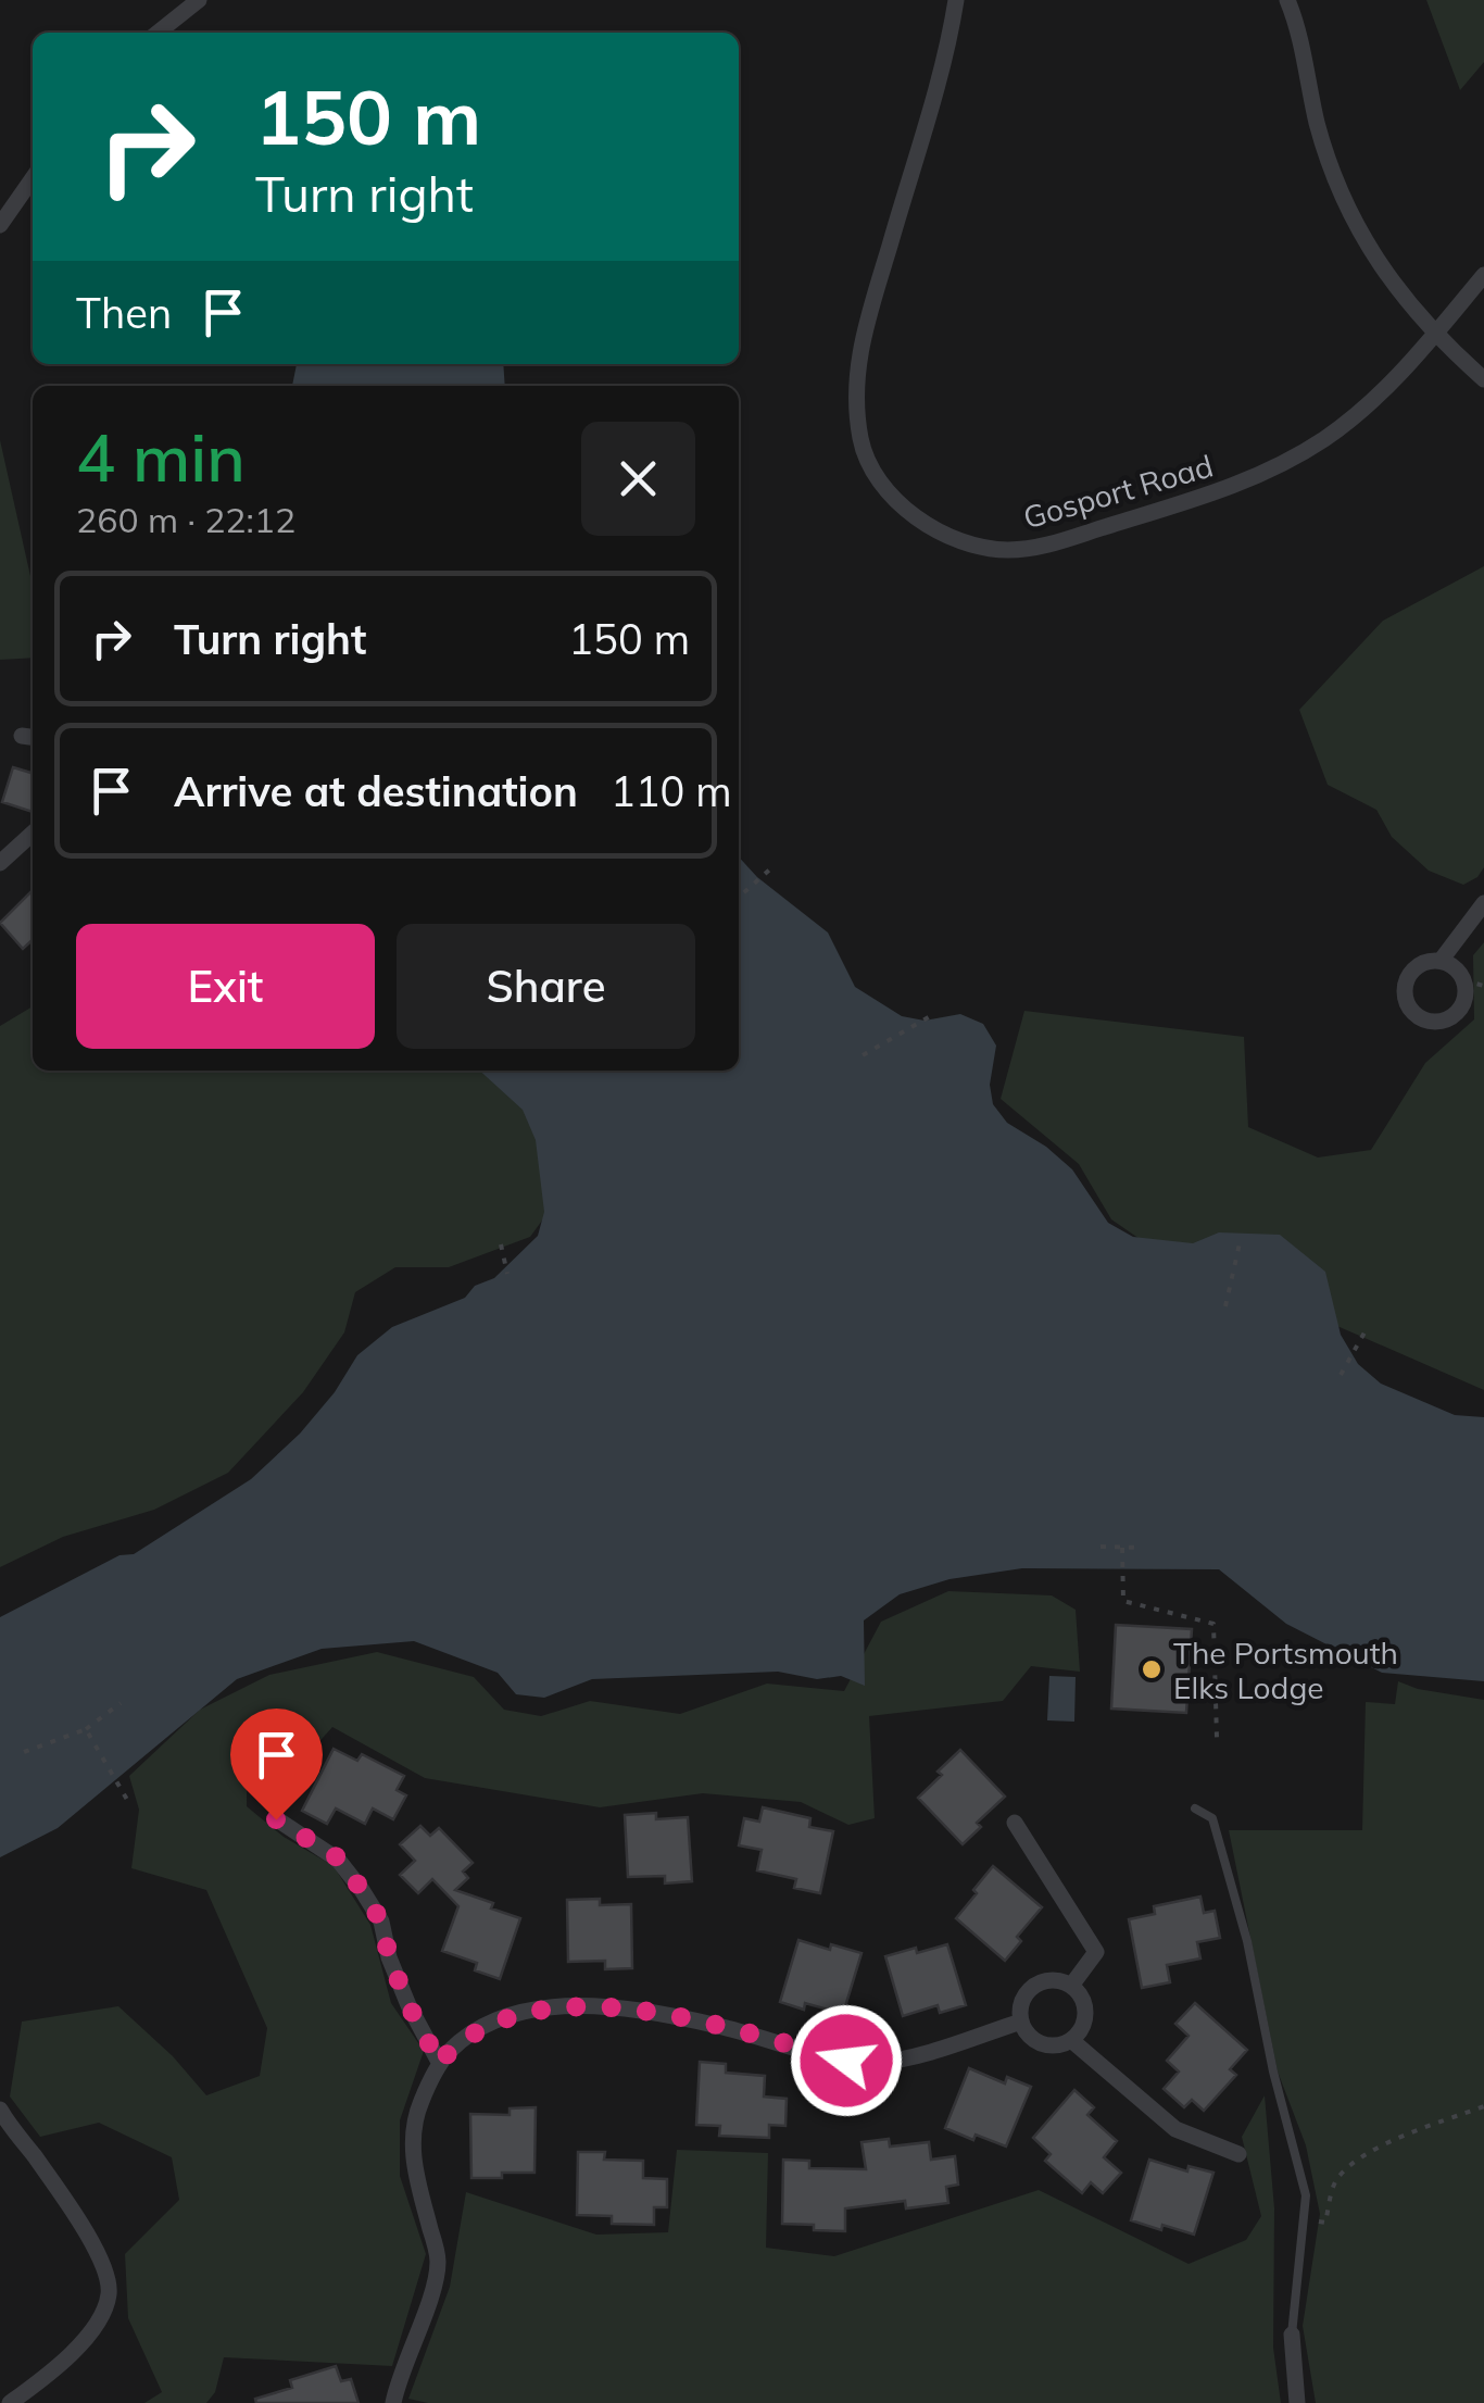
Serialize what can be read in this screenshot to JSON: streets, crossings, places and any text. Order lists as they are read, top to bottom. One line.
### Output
{"streets":{"street":["Gosport Road"]},"places":["The Portsmouth Elks Lodge"],"page":{"turn":["150 m","Turn right"],"then":"Then","heading":["4 min","260 m · 22:12"],"list":[{"name":"Turn right","value":"150 m"},{"name":"Arrive at destination","value":"110 m"}],"buttons":["Exit","Share"]}}
